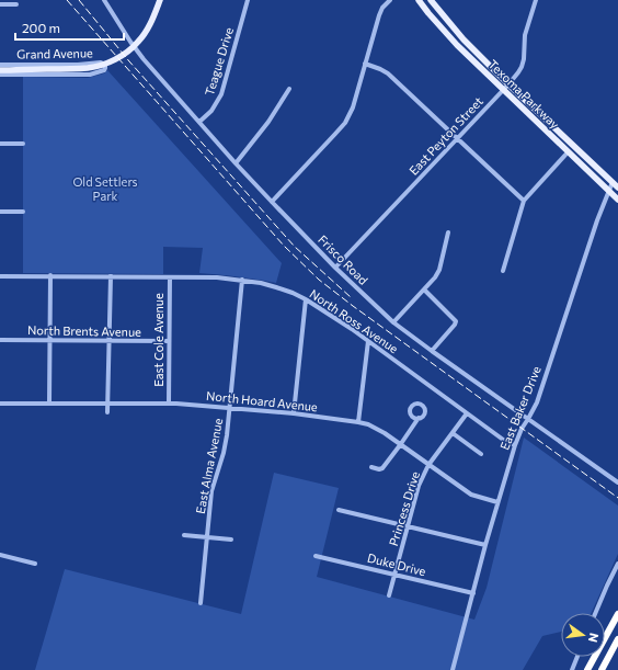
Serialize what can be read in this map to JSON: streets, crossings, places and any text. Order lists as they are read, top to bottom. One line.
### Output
{"streets":{"main road":["Texoma Parkway"],"street":["Grand Avenue","Teague Drive","East Peyton Street","Frisco Road","North Ross Avenue","North Brents Avenue","East Cole Avenue","North Hoard Avenue","East Baker Drive","East Alma Avenue","Princess Drive","Duke Drive"]},"crossings":[["Teague Drive","Frisco Road"],["Texoma Parkway","East Peyton Street"],["Texoma Parkway","East Baker Drive"],["East Peyton Street","Frisco Road"],["Frisco Road","East Baker Drive"],["North Ross Avenue","East Cole Avenue"],["North Ross Avenue","East Baker Drive"],["North Ross Avenue","East Alma Avenue"],["North Ross Avenue","Princess Drive"],["North Brents Avenue","East Cole Avenue"],["East Cole Avenue","North Hoard Avenue"],["North Hoard Avenue","East Baker Drive"],["North Hoard Avenue","East Alma Avenue"],["North Hoard Avenue","Princess Drive"],["East Baker Drive","Duke Drive"],["Princess Drive","Duke Drive"]],"parks":["Old Settlers Park"],"scale_bar":"200 m","north":"right"}
